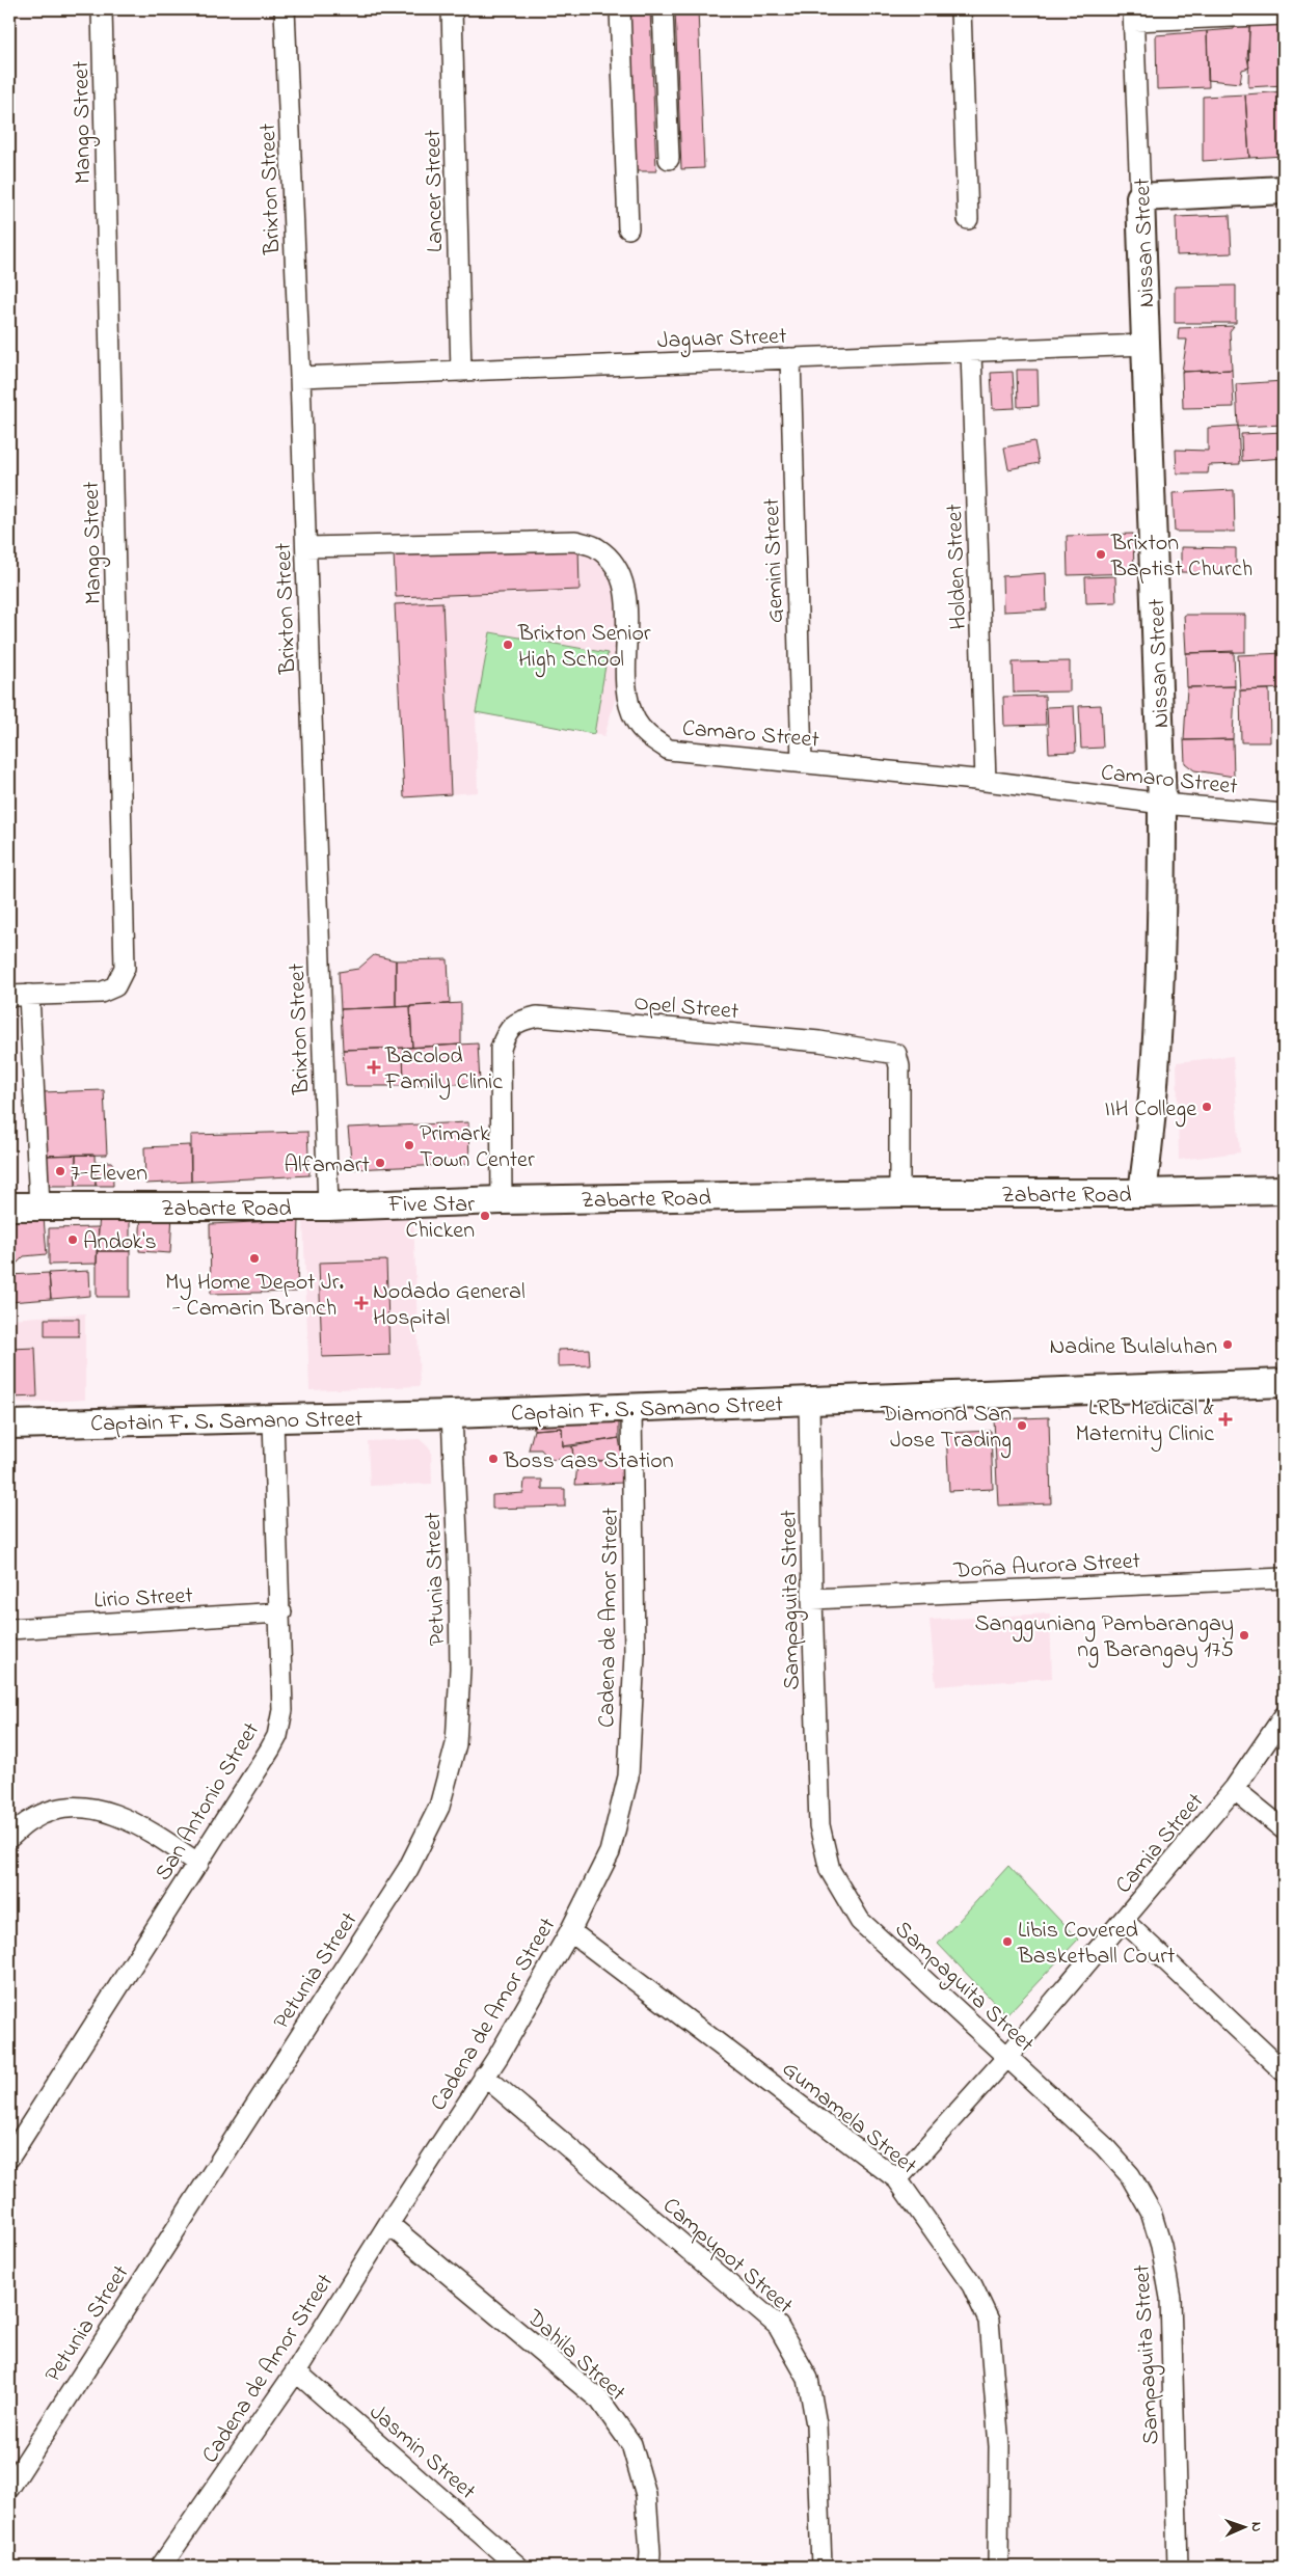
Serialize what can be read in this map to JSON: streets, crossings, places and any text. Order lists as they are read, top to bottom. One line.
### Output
{"streets":{"main road":["Nissan Street","Zabarte Road","Captain F. S. Samano Street"],"street":["Mango Street","Brixton Street","Lancer Street","Jaguar Street","Gemini Street","Holden Street","Camaro Street","Opel Street","Doña Aurora Street","Petunia Street","Lirio Street","Sampaguita Street","Cadena de Amor Street","San Antonio Street","Camia Street","Gumamela Street","Campupot Street","Dahila Street","Jasmin Street"]},"crossings":[["Brixton Street","Jaguar Street"],["Brixton Street","Camaro Street"],["Brixton Street","Zabarte Road"],["Lancer Street","Jaguar Street"],["Nissan Street","Jaguar Street"],["Nissan Street","Camaro Street"],["Nissan Street","Zabarte Road"],["Jaguar Street","Gemini Street"],["Jaguar Street","Holden Street"],["Gemini Street","Camaro Street"],["Holden Street","Camaro Street"],["Opel Street","Zabarte Road"],["Captain F. S. Samano Street","Petunia Street"],["Captain F. S. Samano Street","Sampaguita Street"],["Captain F. S. Samano Street","Cadena de Amor Street"],["Captain F. S. Samano Street","San Antonio Street"],["Doña Aurora Street","Sampaguita Street"],["Lirio Street","San Antonio Street"],["Sampaguita Street","Camia Street"],["Cadena de Amor Street","Gumamela Street"],["Cadena de Amor Street","Campupot Street"],["Cadena de Amor Street","Dahila Street"],["Cadena de Amor Street","Jasmin Street"],["Camia Street","Gumamela Street"]],"places":{"other":["Brixton Baptist Church","Brixton Senior High School","IIH College","Primark Town Center","Alfamart","7-Eleven","Five Star Chicken","Andok's","My Home Depot Jr. - Camarin Branch","Nadine Bulaluhan","Diamond San Jose Trading","Boss Gas Station","Sangguniang Pambarangay ng Barangay 175","Libis Covered Basketball Court"],"health":["Bacolod Family Clinic","Nodado General Hospital","LRB Medical & Maternity Clinic"]},"north":"right"}
